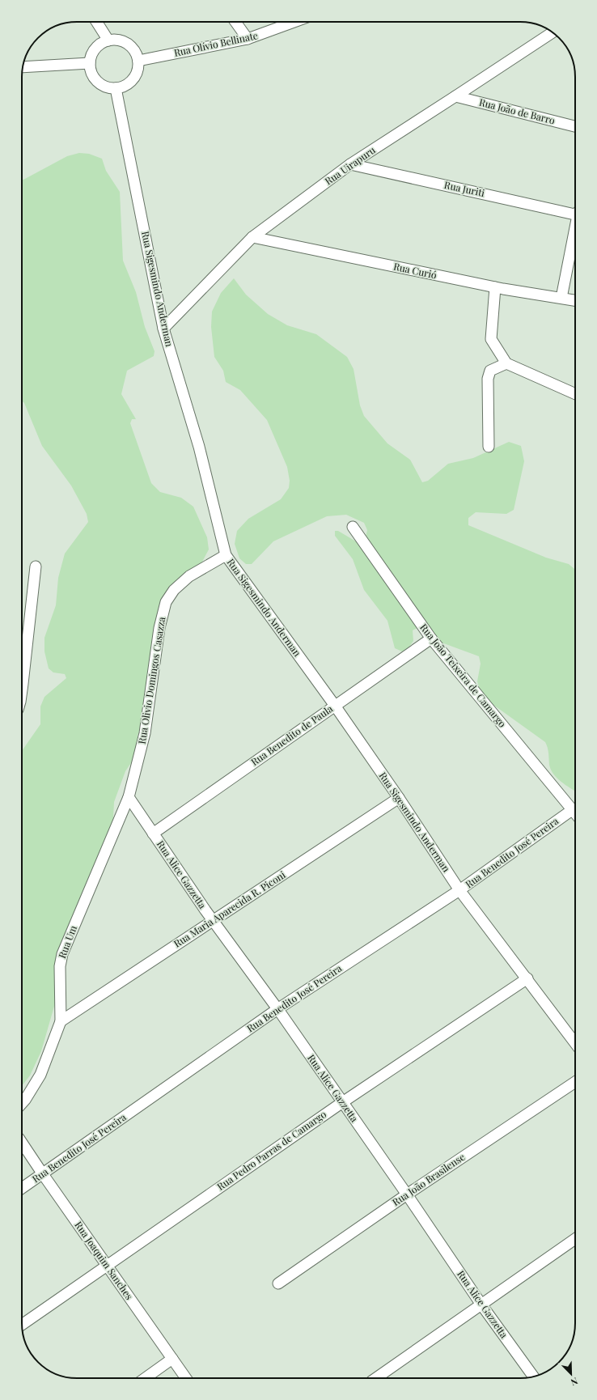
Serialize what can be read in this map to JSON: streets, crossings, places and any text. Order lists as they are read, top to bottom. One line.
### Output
{"streets":{"street":["Rua Olívio Bellinate","Rua João de Barro","Rua Uirapuru","Rua Juriti","Rua Curió","Rua Sigesmindo Anderman","Rua João Teixeira de Camargo","Rua Olivio Domingos Casazza","Rua Benedito de Paula","Rua Benedito José Pereira","Rua Alice Gazzetta","Rua Maria Aparecida R. Piconi","Rua Um","Rua Pedro Parras de Camargo","Rua João Brasilense","Rua Joaquim Sanches"]},"crossings":[["Rua Olívio Bellinate","Rua Sigesmindo Anderman"],["Rua João de Barro","Rua Uirapuru"],["Rua Uirapuru","Rua Juriti"],["Rua Uirapuru","Rua Curió"],["Rua Uirapuru","Rua Sigesmindo Anderman"],["Rua Sigesmindo Anderman","Rua Olivio Domingos Casazza"],["Rua Sigesmindo Anderman","Rua Benedito de Paula"],["Rua Sigesmindo Anderman","Rua Benedito José Pereira"],["Rua Sigesmindo Anderman","Rua Maria Aparecida R. Piconi"],["Rua Sigesmindo Anderman","Rua Pedro Parras de Camargo"],["Rua João Teixeira de Camargo","Rua Benedito de Paula"],["Rua João Teixeira de Camargo","Rua Benedito José Pereira"],["Rua Olivio Domingos Casazza","Rua Alice Gazzetta"],["Rua Olivio Domingos Casazza","Rua Um"],["Rua Benedito de Paula","Rua Alice Gazzetta"],["Rua Benedito José Pereira","Rua Alice Gazzetta"],["Rua Benedito José Pereira","Rua Joaquim Sanches"],["Rua Alice Gazzetta","Rua Maria Aparecida R. Piconi"],["Rua Alice Gazzetta","Rua Um"],["Rua Alice Gazzetta","Rua Pedro Parras de Camargo"],["Rua Alice Gazzetta","Rua João Brasilense"],["Rua Maria Aparecida R. Piconi","Rua Um"],["Rua Pedro Parras de Camargo","Rua Joaquim Sanches"]],"north":"bottom right"}
